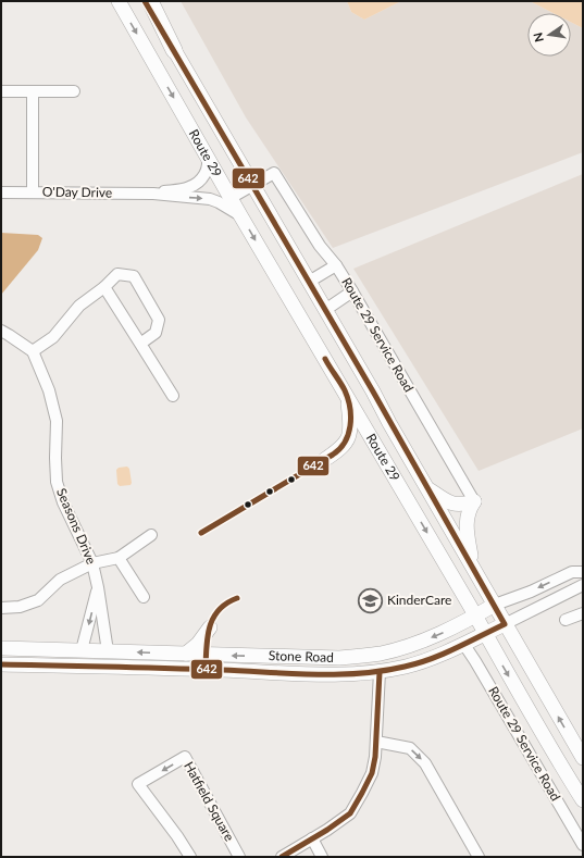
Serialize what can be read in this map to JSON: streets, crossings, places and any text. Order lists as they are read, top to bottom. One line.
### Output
{"streets":{"main road":["Route 29","Stone Road"],"street":["O'Day Drive","Route 29 Service Road","Seasons Drive","Hatfield Square"]},"crossings":[["Route 29","O'Day Drive"],["Route 29","Route 29 Service Road"],["Route 29","Stone Road"],["Route 29 Service Road","Stone Road"],["Seasons Drive","Stone Road"]],"places":{"school or university":["KinderCare"]},"lines":["transit line 642"],"north":"left"}
